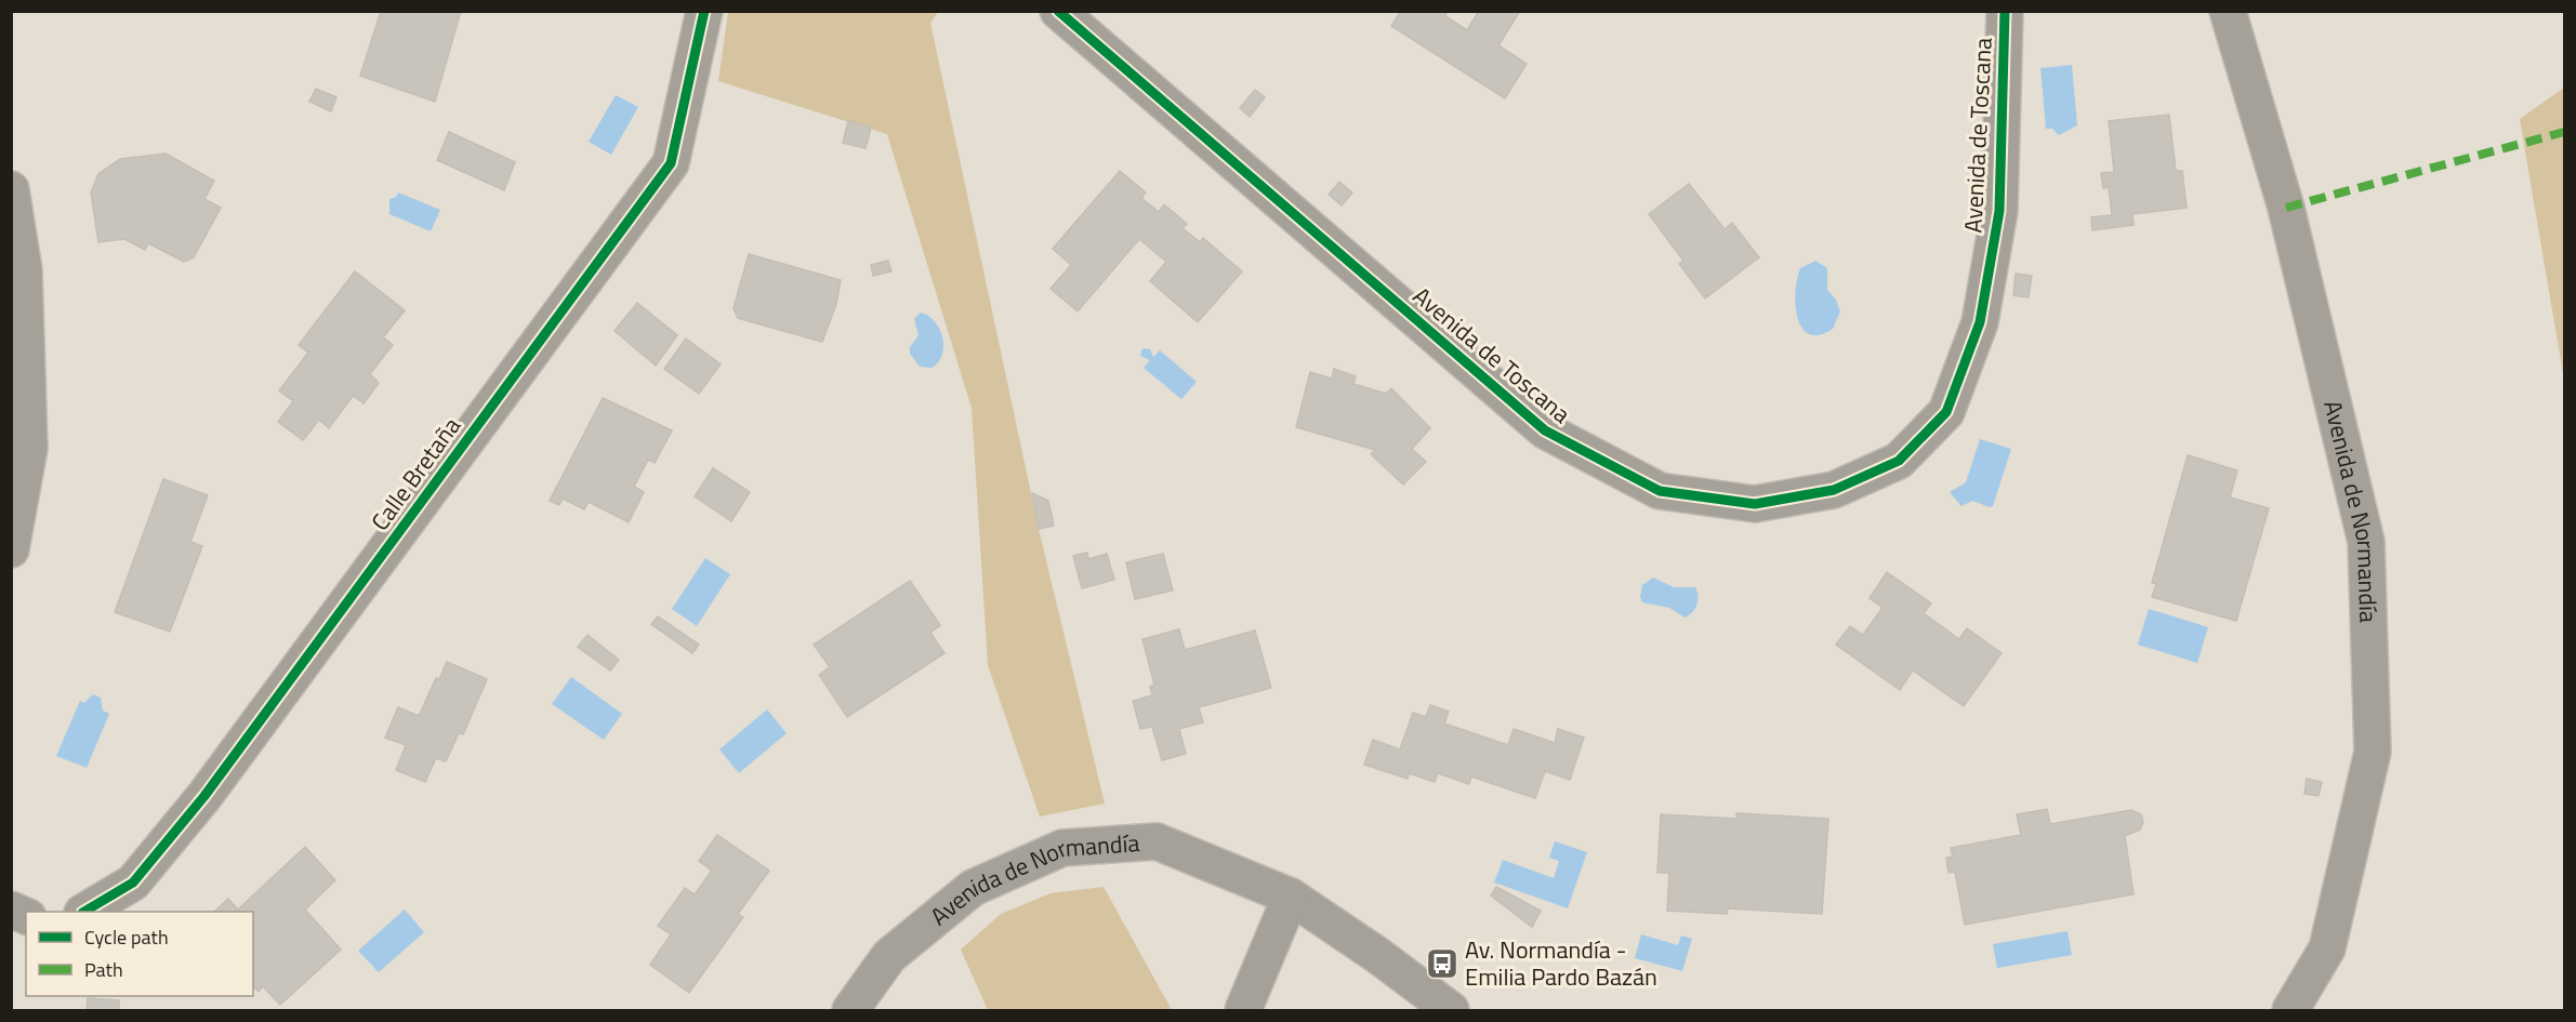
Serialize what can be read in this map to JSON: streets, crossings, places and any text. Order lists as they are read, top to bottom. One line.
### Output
{"streets":{"street":["Avenida de Toscana","Calle Bretaña","Avenida de Normandía"]},"places":{"bus stop":["Av. Normandía - Emilia Pardo Bazán"]},"legend":["Cycle path","Path"]}
